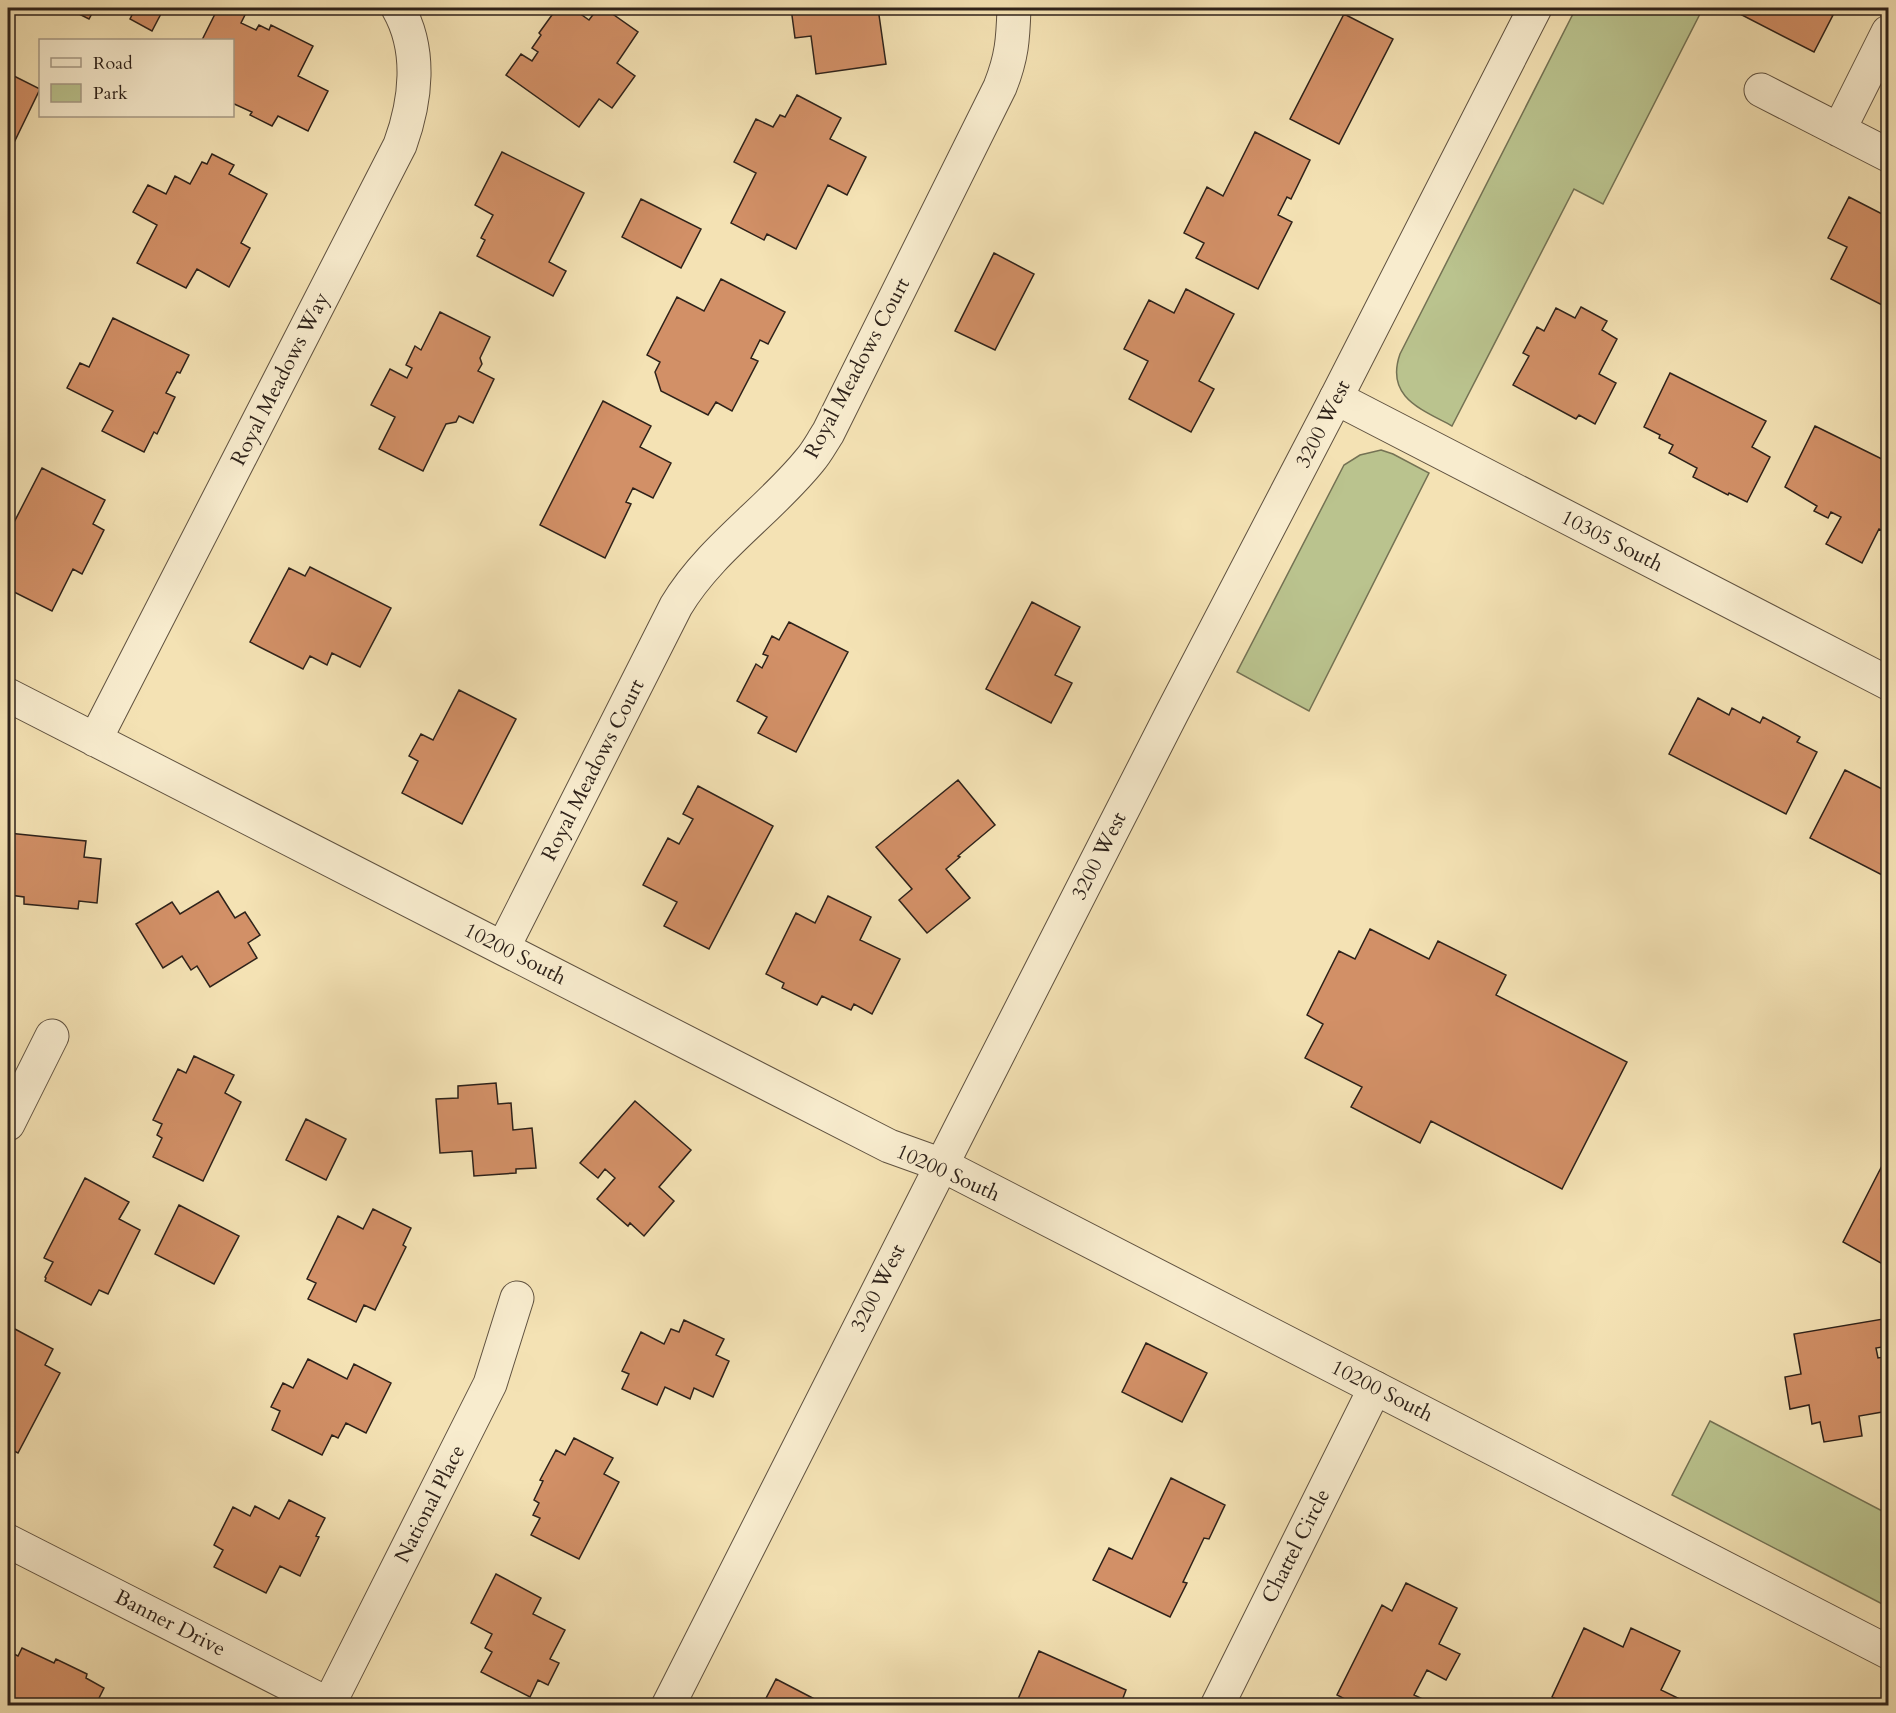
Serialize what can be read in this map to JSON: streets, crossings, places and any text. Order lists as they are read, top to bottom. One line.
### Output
{"streets":{"street":["Royal Meadows Court","Royal Meadows Way","3200 West","10305 South","10200 South","National Place","Chattel Circle","Banner Drive"]},"crossings":[["Royal Meadows Court","10200 South"],["Royal Meadows Way","10200 South"],["3200 West","10305 South"],["3200 West","10200 South"],["10200 South","Chattel Circle"],["National Place","Banner Drive"]],"legend":["Road","Park"]}
